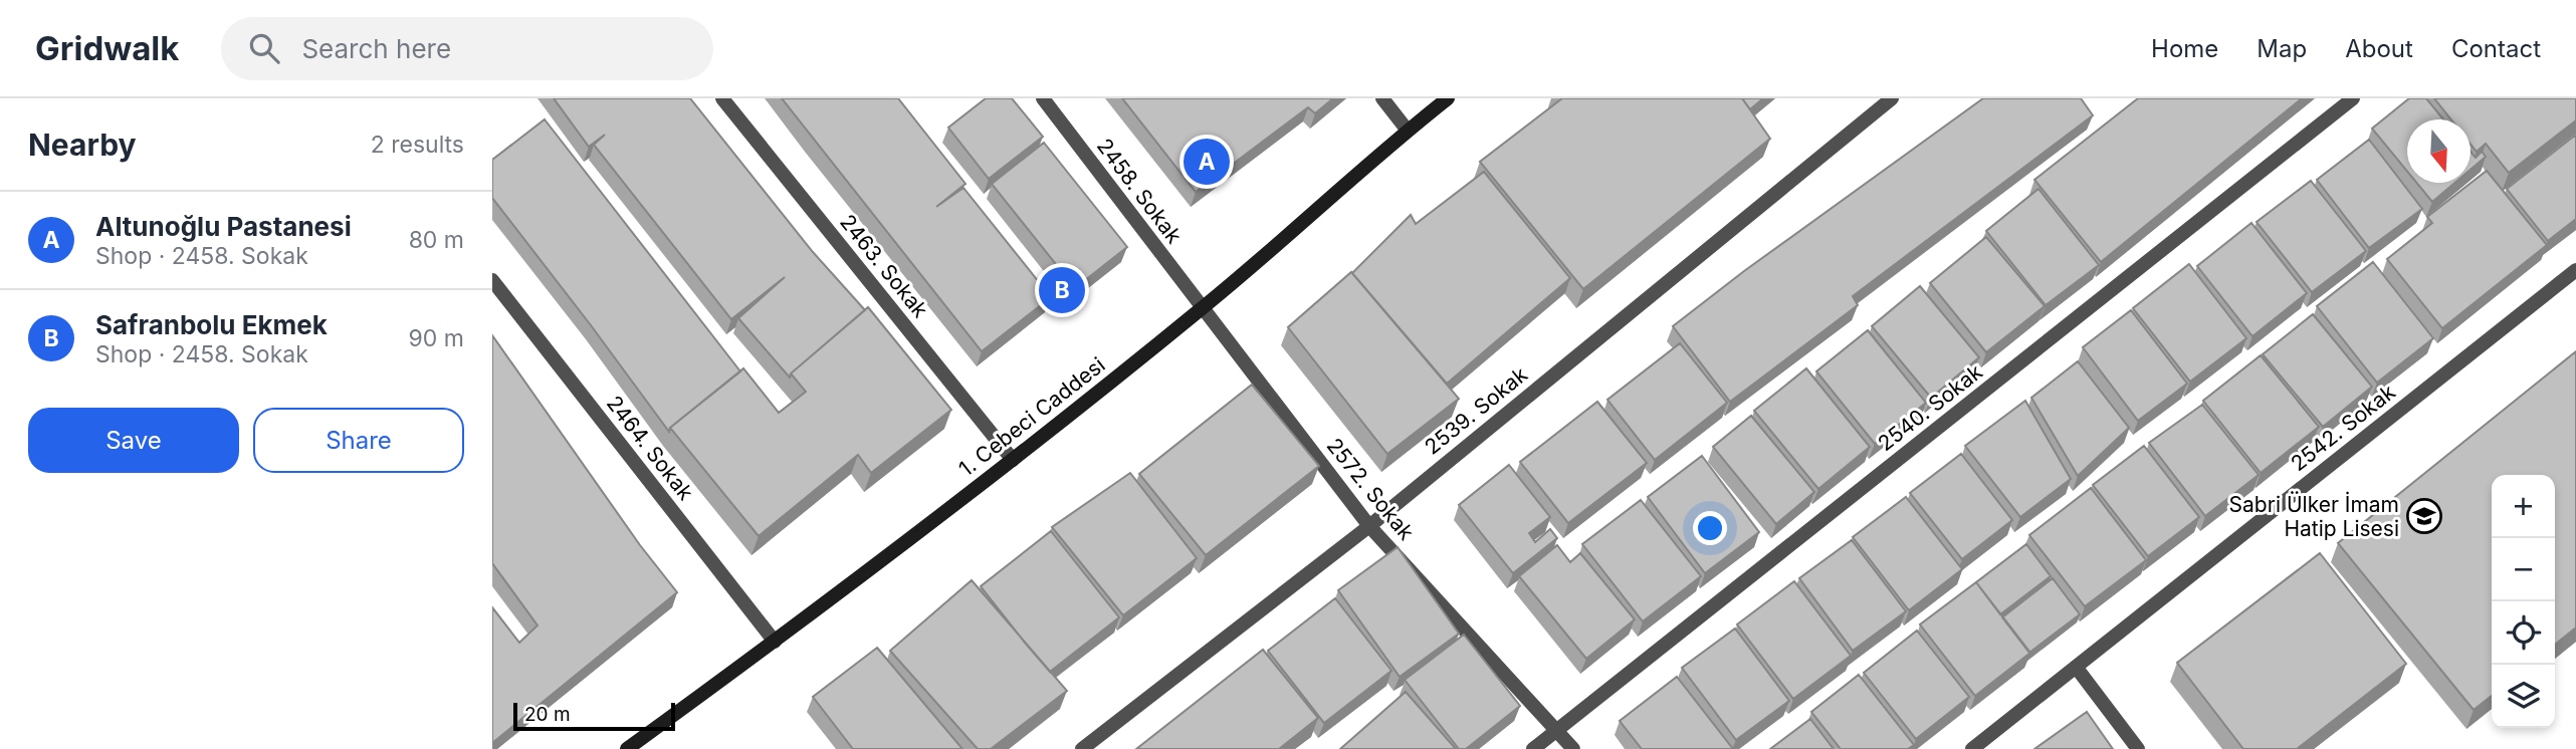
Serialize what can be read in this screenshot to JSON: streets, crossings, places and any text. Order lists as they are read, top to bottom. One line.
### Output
{"streets":{"main road":["1. Cebeci Caddesi"],"street":["2458. Sokak","2463. Sokak","2540. Sokak","2539. Sokak","2542. Sokak","2464. Sokak","2572. Sokak"]},"crossings":[["2458. Sokak","1. Cebeci Caddesi"],["2458. Sokak","2572. Sokak"],["2463. Sokak","1. Cebeci Caddesi"],["2540. Sokak","2572. Sokak"],["2539. Sokak","2572. Sokak"],["1. Cebeci Caddesi","2464. Sokak"],["1. Cebeci Caddesi","2572. Sokak"]],"places":{"school or university":["Sabri Ülker İmam Hatip Lisesi"]},"scale_bar":"20 m","north":"bottom","page":{"header":"Gridwalk","search":"Search here","nav":["Home","Map","About","Contact"],"heading":["Nearby","2 results"],"pins":["A","B"],"list":[{"mark":"A","name":"Altunoğlu Pastanesi","note":"Shop · 2458. Sokak","value":"80 m"},{"mark":"B","name":"Safranbolu Ekmek","note":"Shop · 2458. Sokak","value":"90 m"}],"buttons":["Save","Share"],"map_buttons":["+","−"],"scale":"20 m"}}
